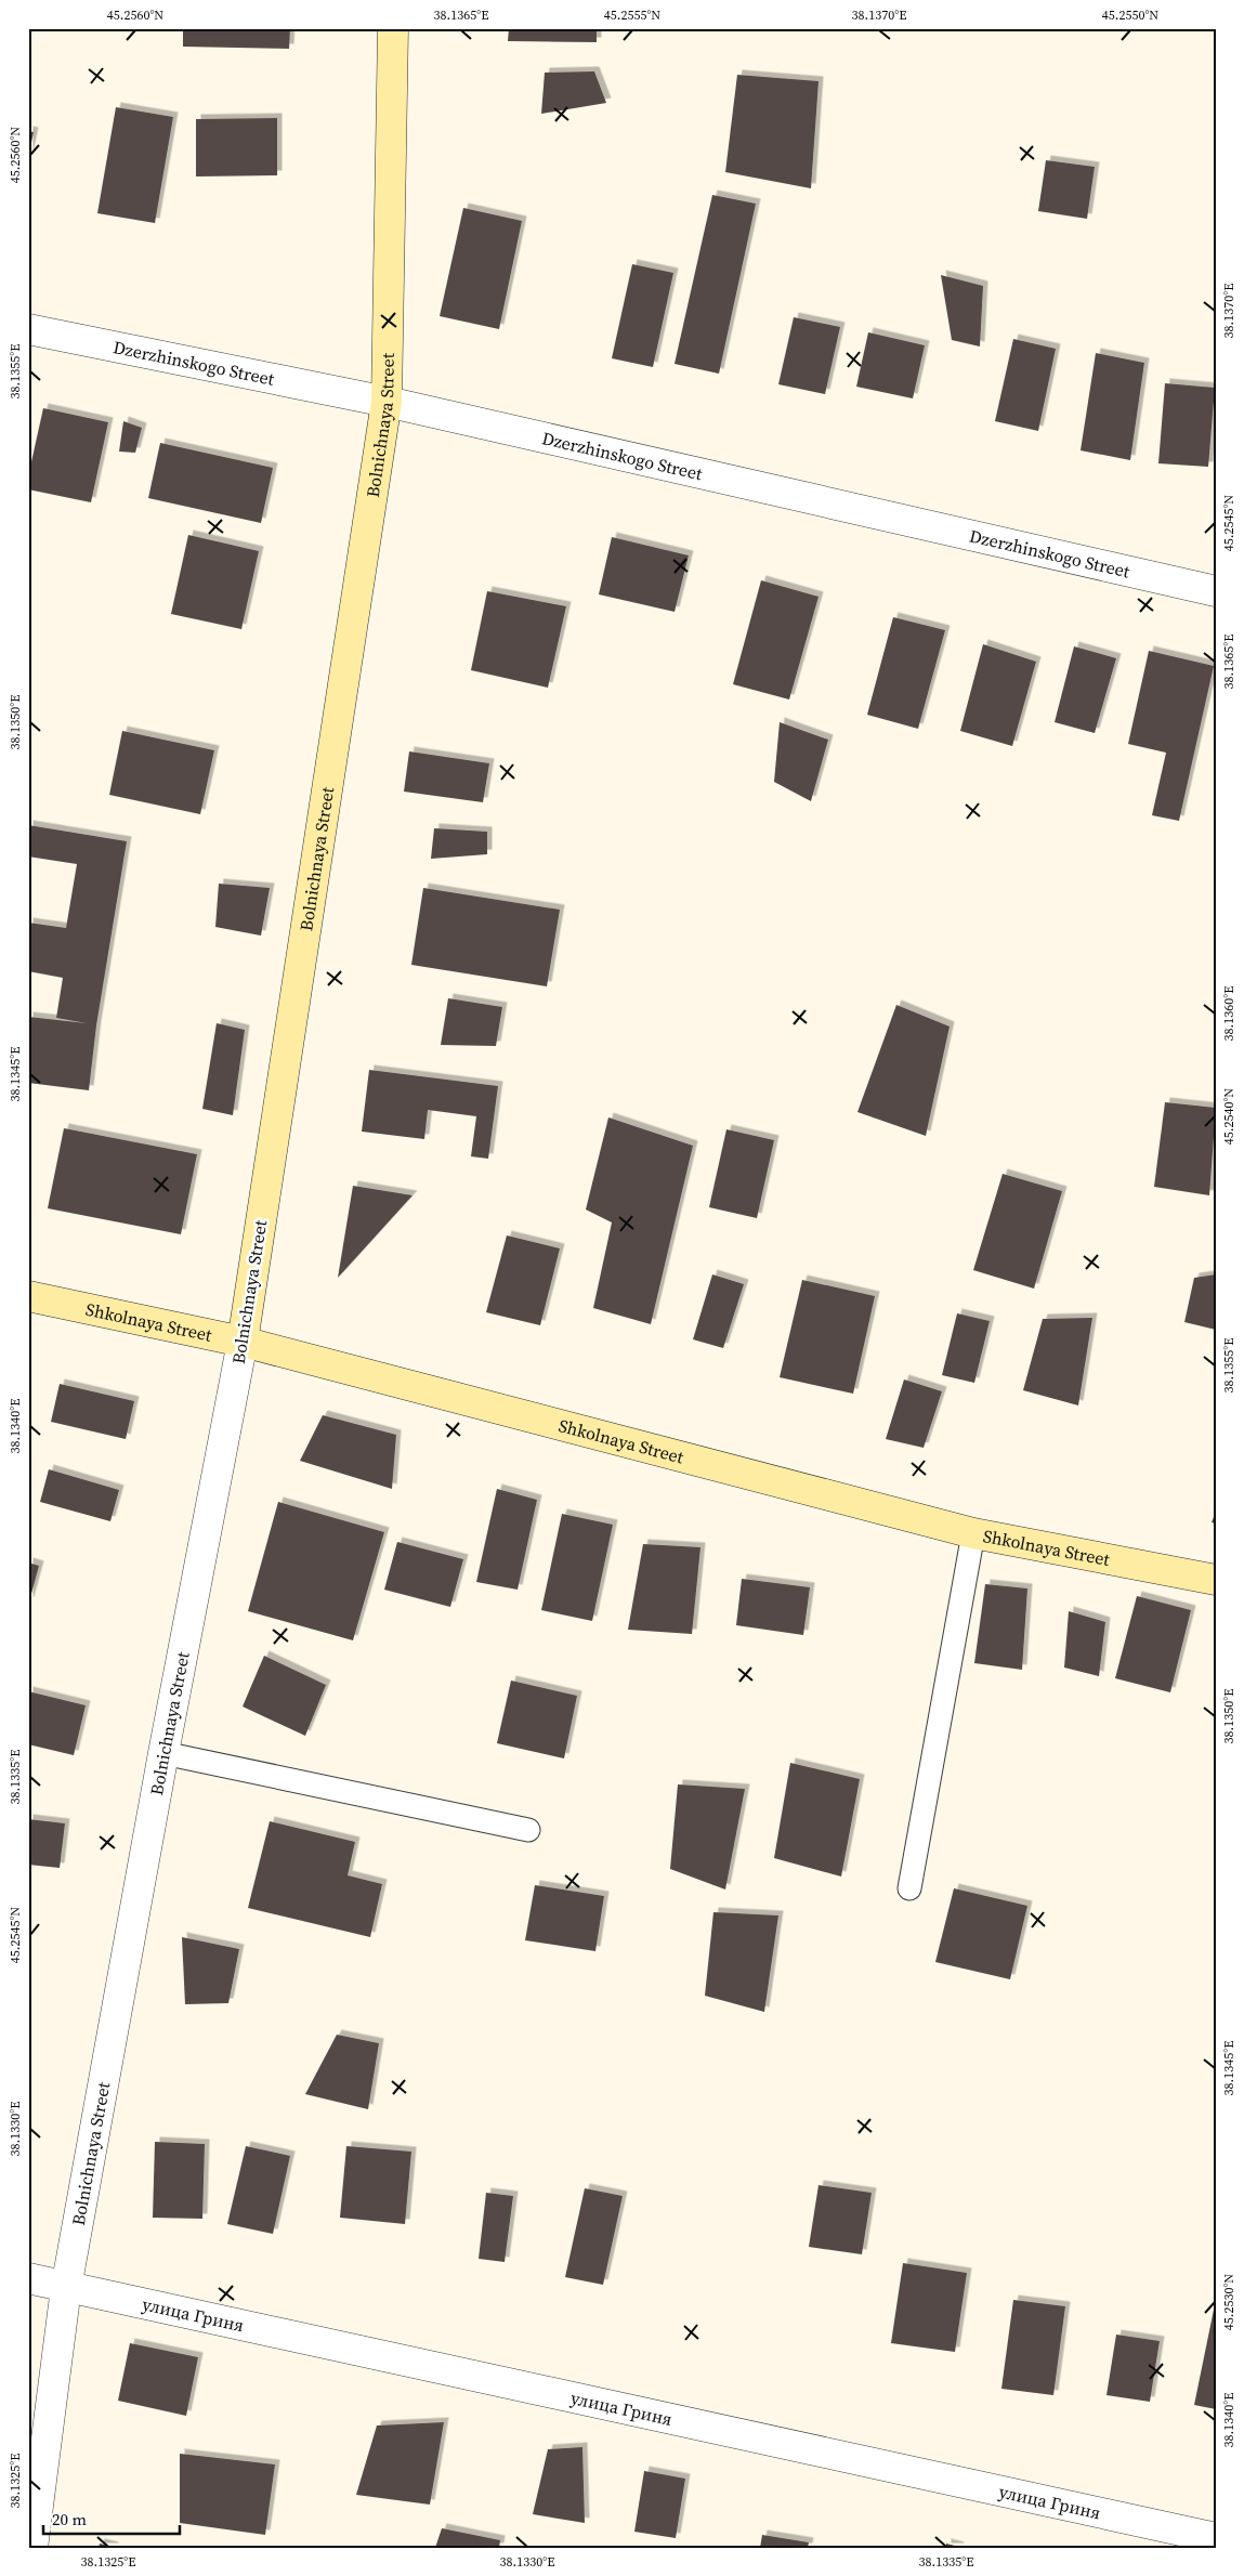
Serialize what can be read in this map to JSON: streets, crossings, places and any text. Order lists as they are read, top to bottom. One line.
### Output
{"streets":{"street":["Dzerzhinskogo Street","Bolnichnaya Street","Shkolnaya Street","улица Гриня"]},"crossings":[["Dzerzhinskogo Street","Bolnichnaya Street"],["Bolnichnaya Street","Shkolnaya Street"],["Bolnichnaya Street","улица Гриня"]],"scale_bar":"20 m","coordinates":["45.2560°N","38.1365°E","45.2555°N","38.1370°E","45.2550°N","38.1355°E","45.2545°N","38.1350°E","38.1360°E","38.1345°E","45.2540°N","38.1340°E","38.1335°E","38.1330°E","45.2530°N","38.1325°E"]}
